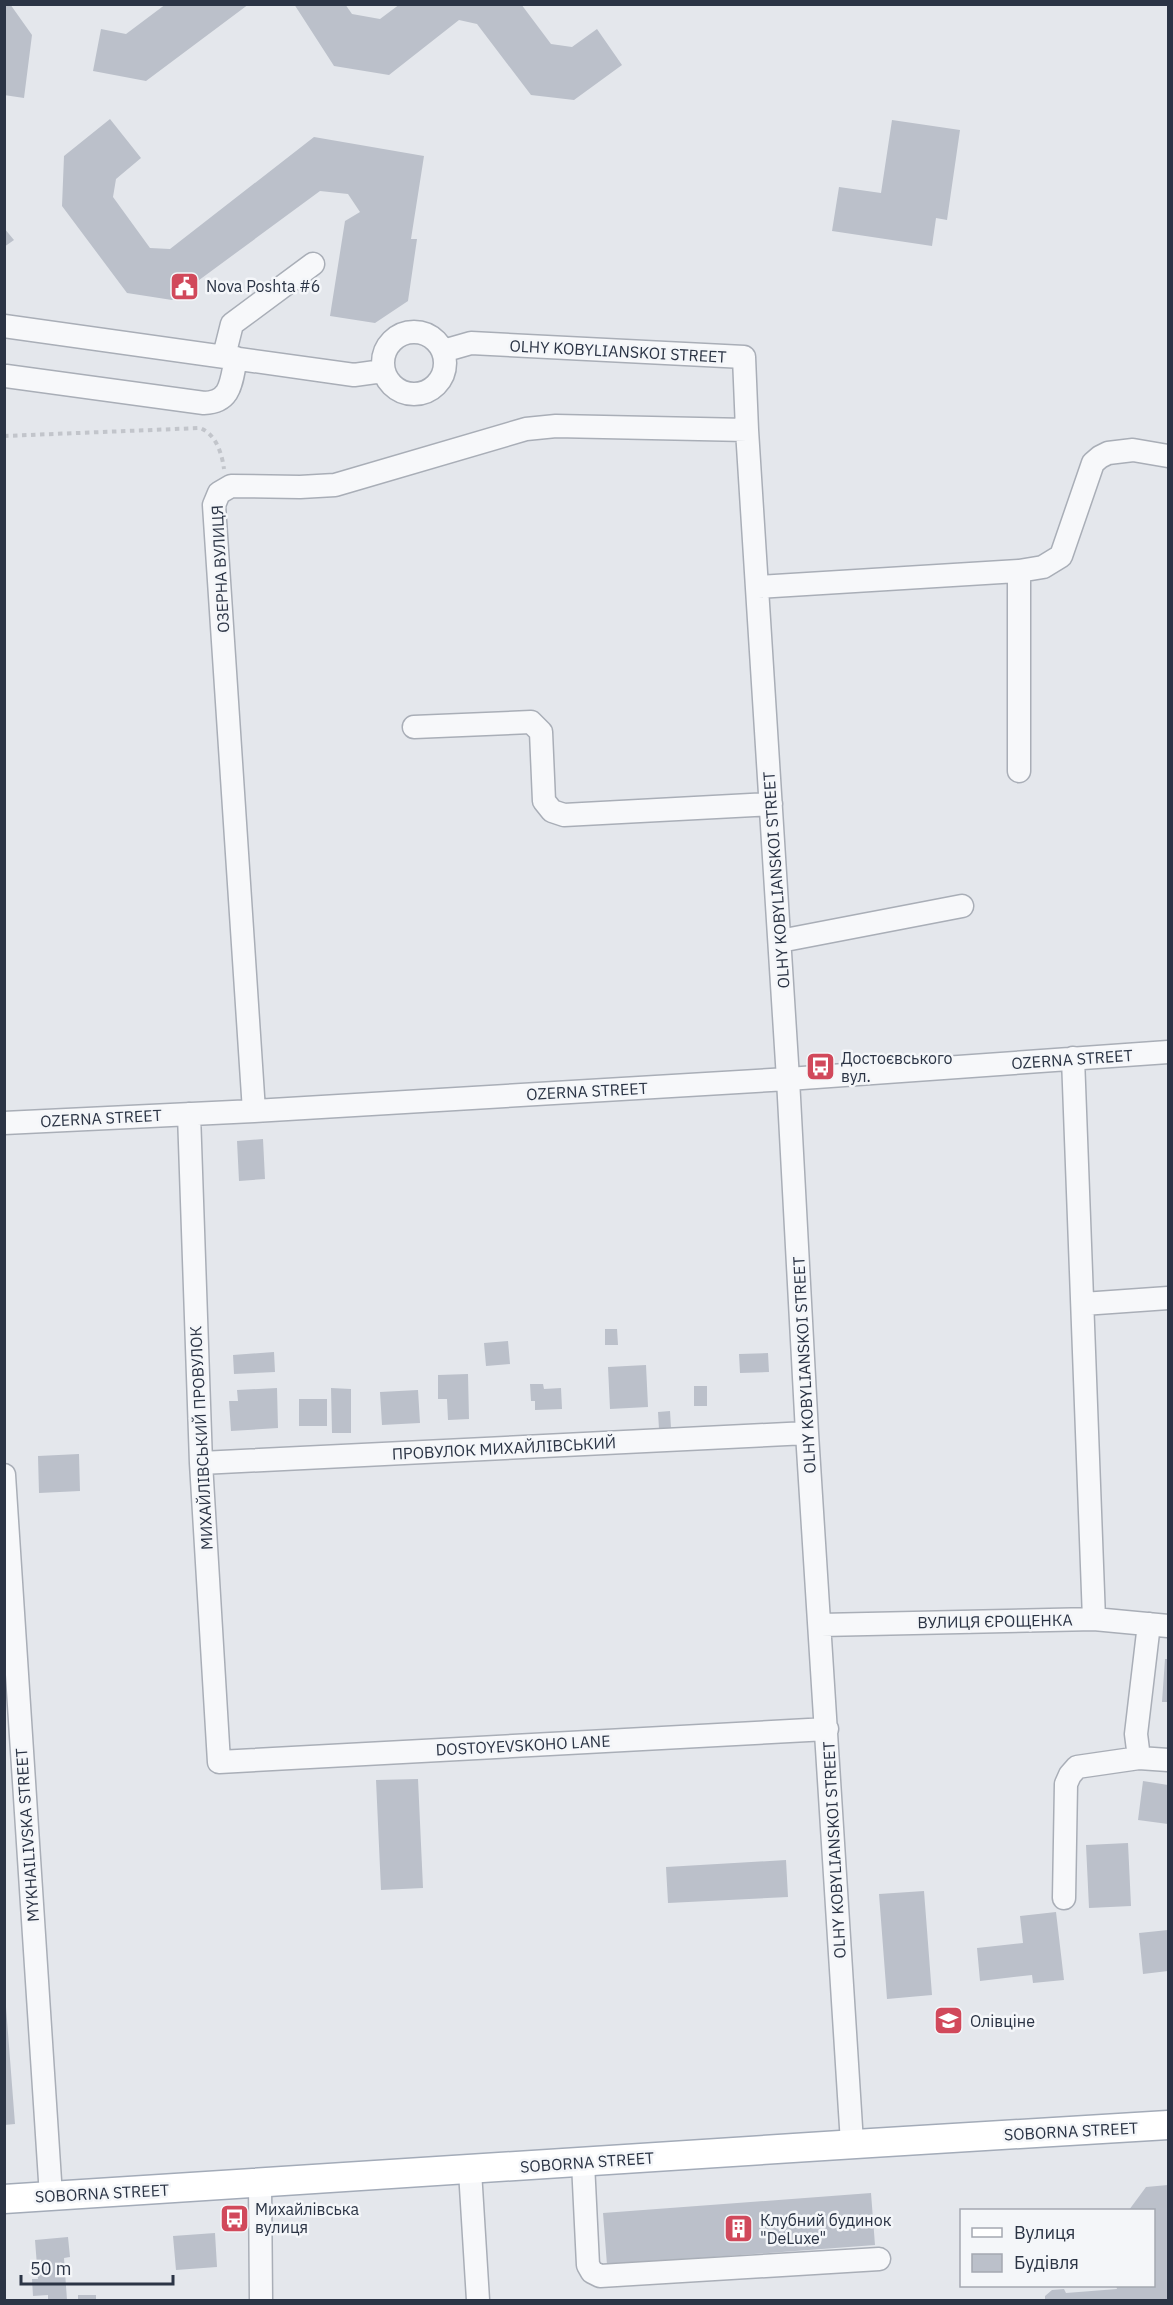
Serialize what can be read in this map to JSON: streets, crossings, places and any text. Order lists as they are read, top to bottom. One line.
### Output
{"streets":{"main road":["SOBORNA STREET"],"street":["OLHY KOBYLIANSKOI STREET","ОЗЕРНА ВУЛИЦЯ","OZERNA STREET","МИХАЙЛІВСЬКИЙ ПРОВУЛОК","ПРОВУЛОК МИХАЙЛІВСЬКИЙ","ВУЛИЦЯ ЄРОЩЕНКА","DOSTOYEVSKOHO LANE","MYKHAILIVSKA STREET"]},"crossings":[["OLHY KOBYLIANSKOI STREET","ОЗЕРНА ВУЛИЦЯ"],["OLHY KOBYLIANSKOI STREET","OZERNA STREET"],["OLHY KOBYLIANSKOI STREET","ПРОВУЛОК МИХАЙЛІВСЬКИЙ"],["OLHY KOBYLIANSKOI STREET","ВУЛИЦЯ ЄРОЩЕНКА"],["OLHY KOBYLIANSKOI STREET","DOSTOYEVSKOHO LANE"],["OLHY KOBYLIANSKOI STREET","SOBORNA STREET"],["ОЗЕРНА ВУЛИЦЯ","OZERNA STREET"],["OZERNA STREET","МИХАЙЛІВСЬКИЙ ПРОВУЛОК"],["МИХАЙЛІВСЬКИЙ ПРОВУЛОК","ПРОВУЛОК МИХАЙЛІВСЬКИЙ"],["МИХАЙЛІВСЬКИЙ ПРОВУЛОК","DOSTOYEVSKOHO LANE"],["MYKHAILIVSKA STREET","SOBORNA STREET"]],"places":{"public building":["Nova Poshta #6"],"bus stop":["Достоєвського вул.","Михайлівська вулиця"],"school or university":["Олівціне"],"building":["Клубний будинок \"DeLuxe\""]},"legend":["Вулиця","Будівля"],"scale_bar":"50 m"}
